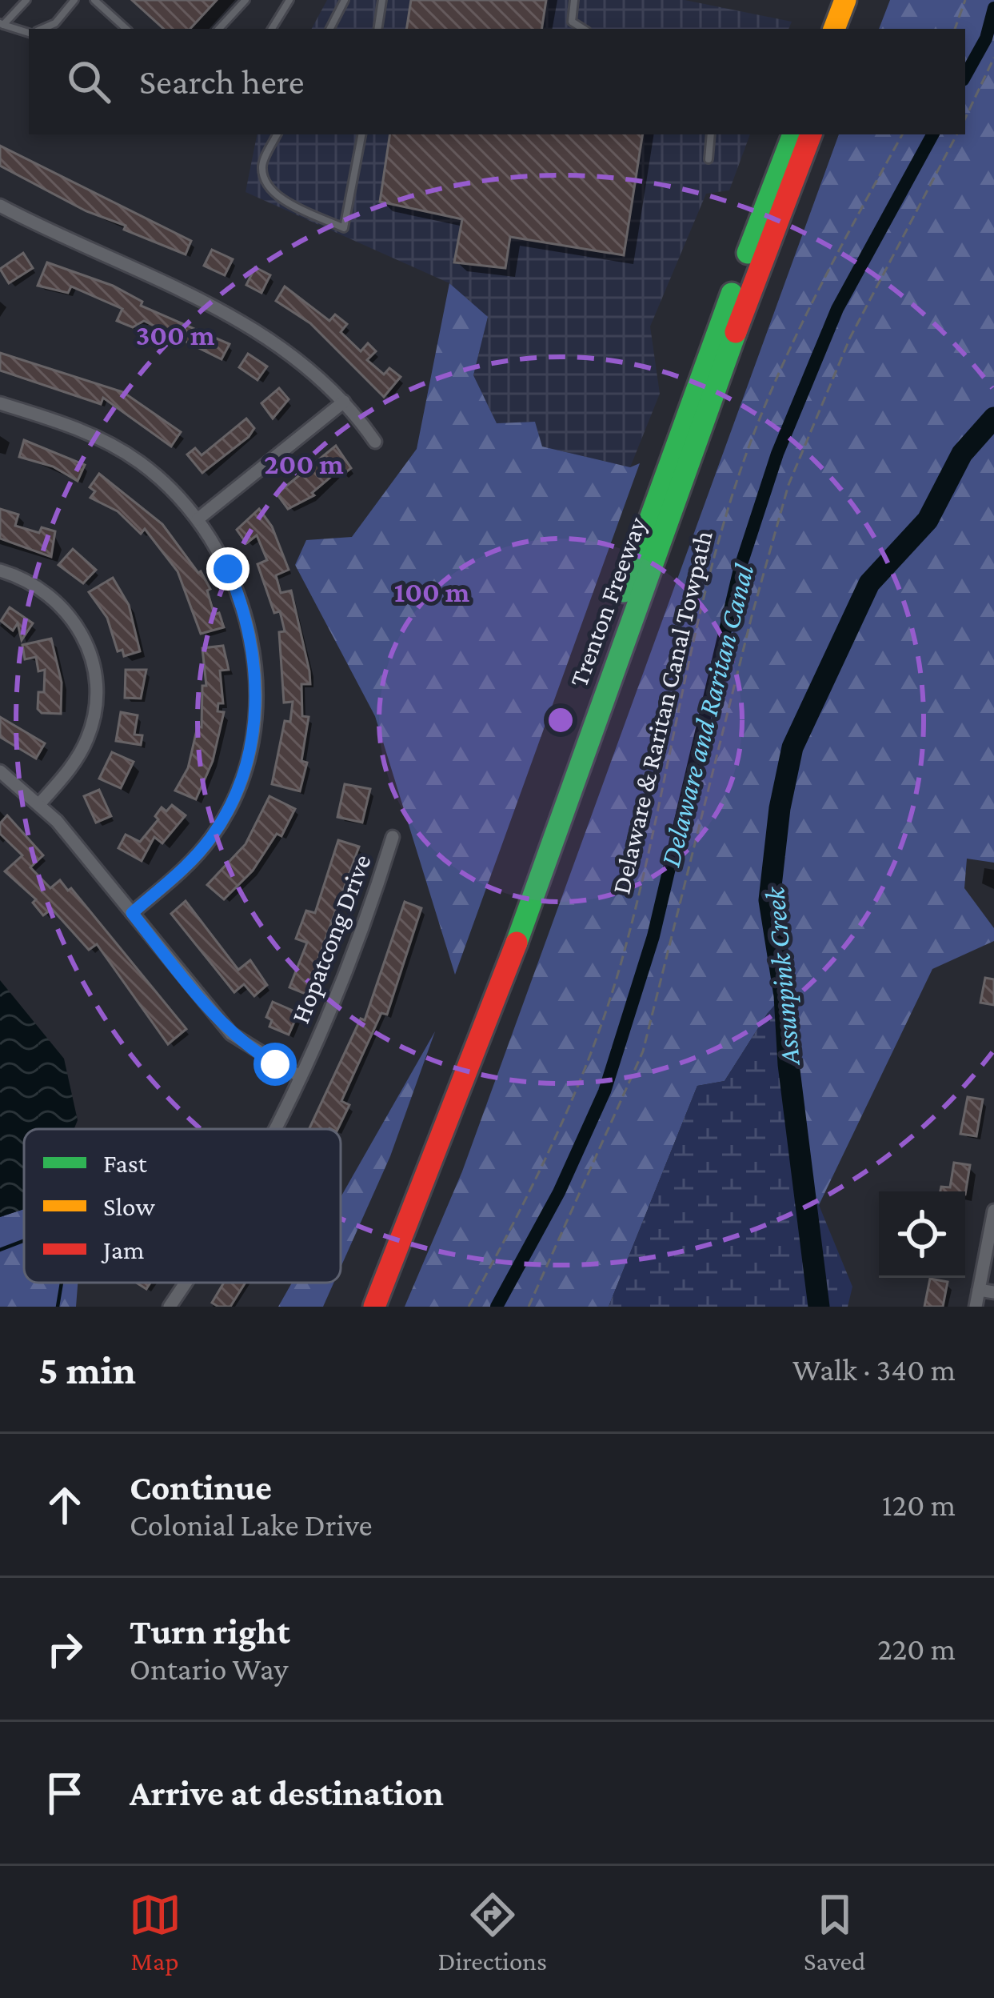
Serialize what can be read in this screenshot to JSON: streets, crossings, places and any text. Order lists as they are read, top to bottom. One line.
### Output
{"streets":{"highway":["Trenton Freeway"],"street":["Hopatcong Drive"],"path":["Delaware & Raritan Canal Towpath"]},"water":["Delaware and Raritan Canal","Assunpink Creek"],"legend":["Fast","Slow","Jam"],"page":{"search":"Search here","heading":["5 min","Walk · 340 m"],"list":[["Continue","Colonial Lake Drive","120 m"],["Turn right","Ontario Way","220 m"],"Arrive at destination"],"nav":["Map","Directions","Saved"]},"rings":["300 m","200 m","100 m"]}
